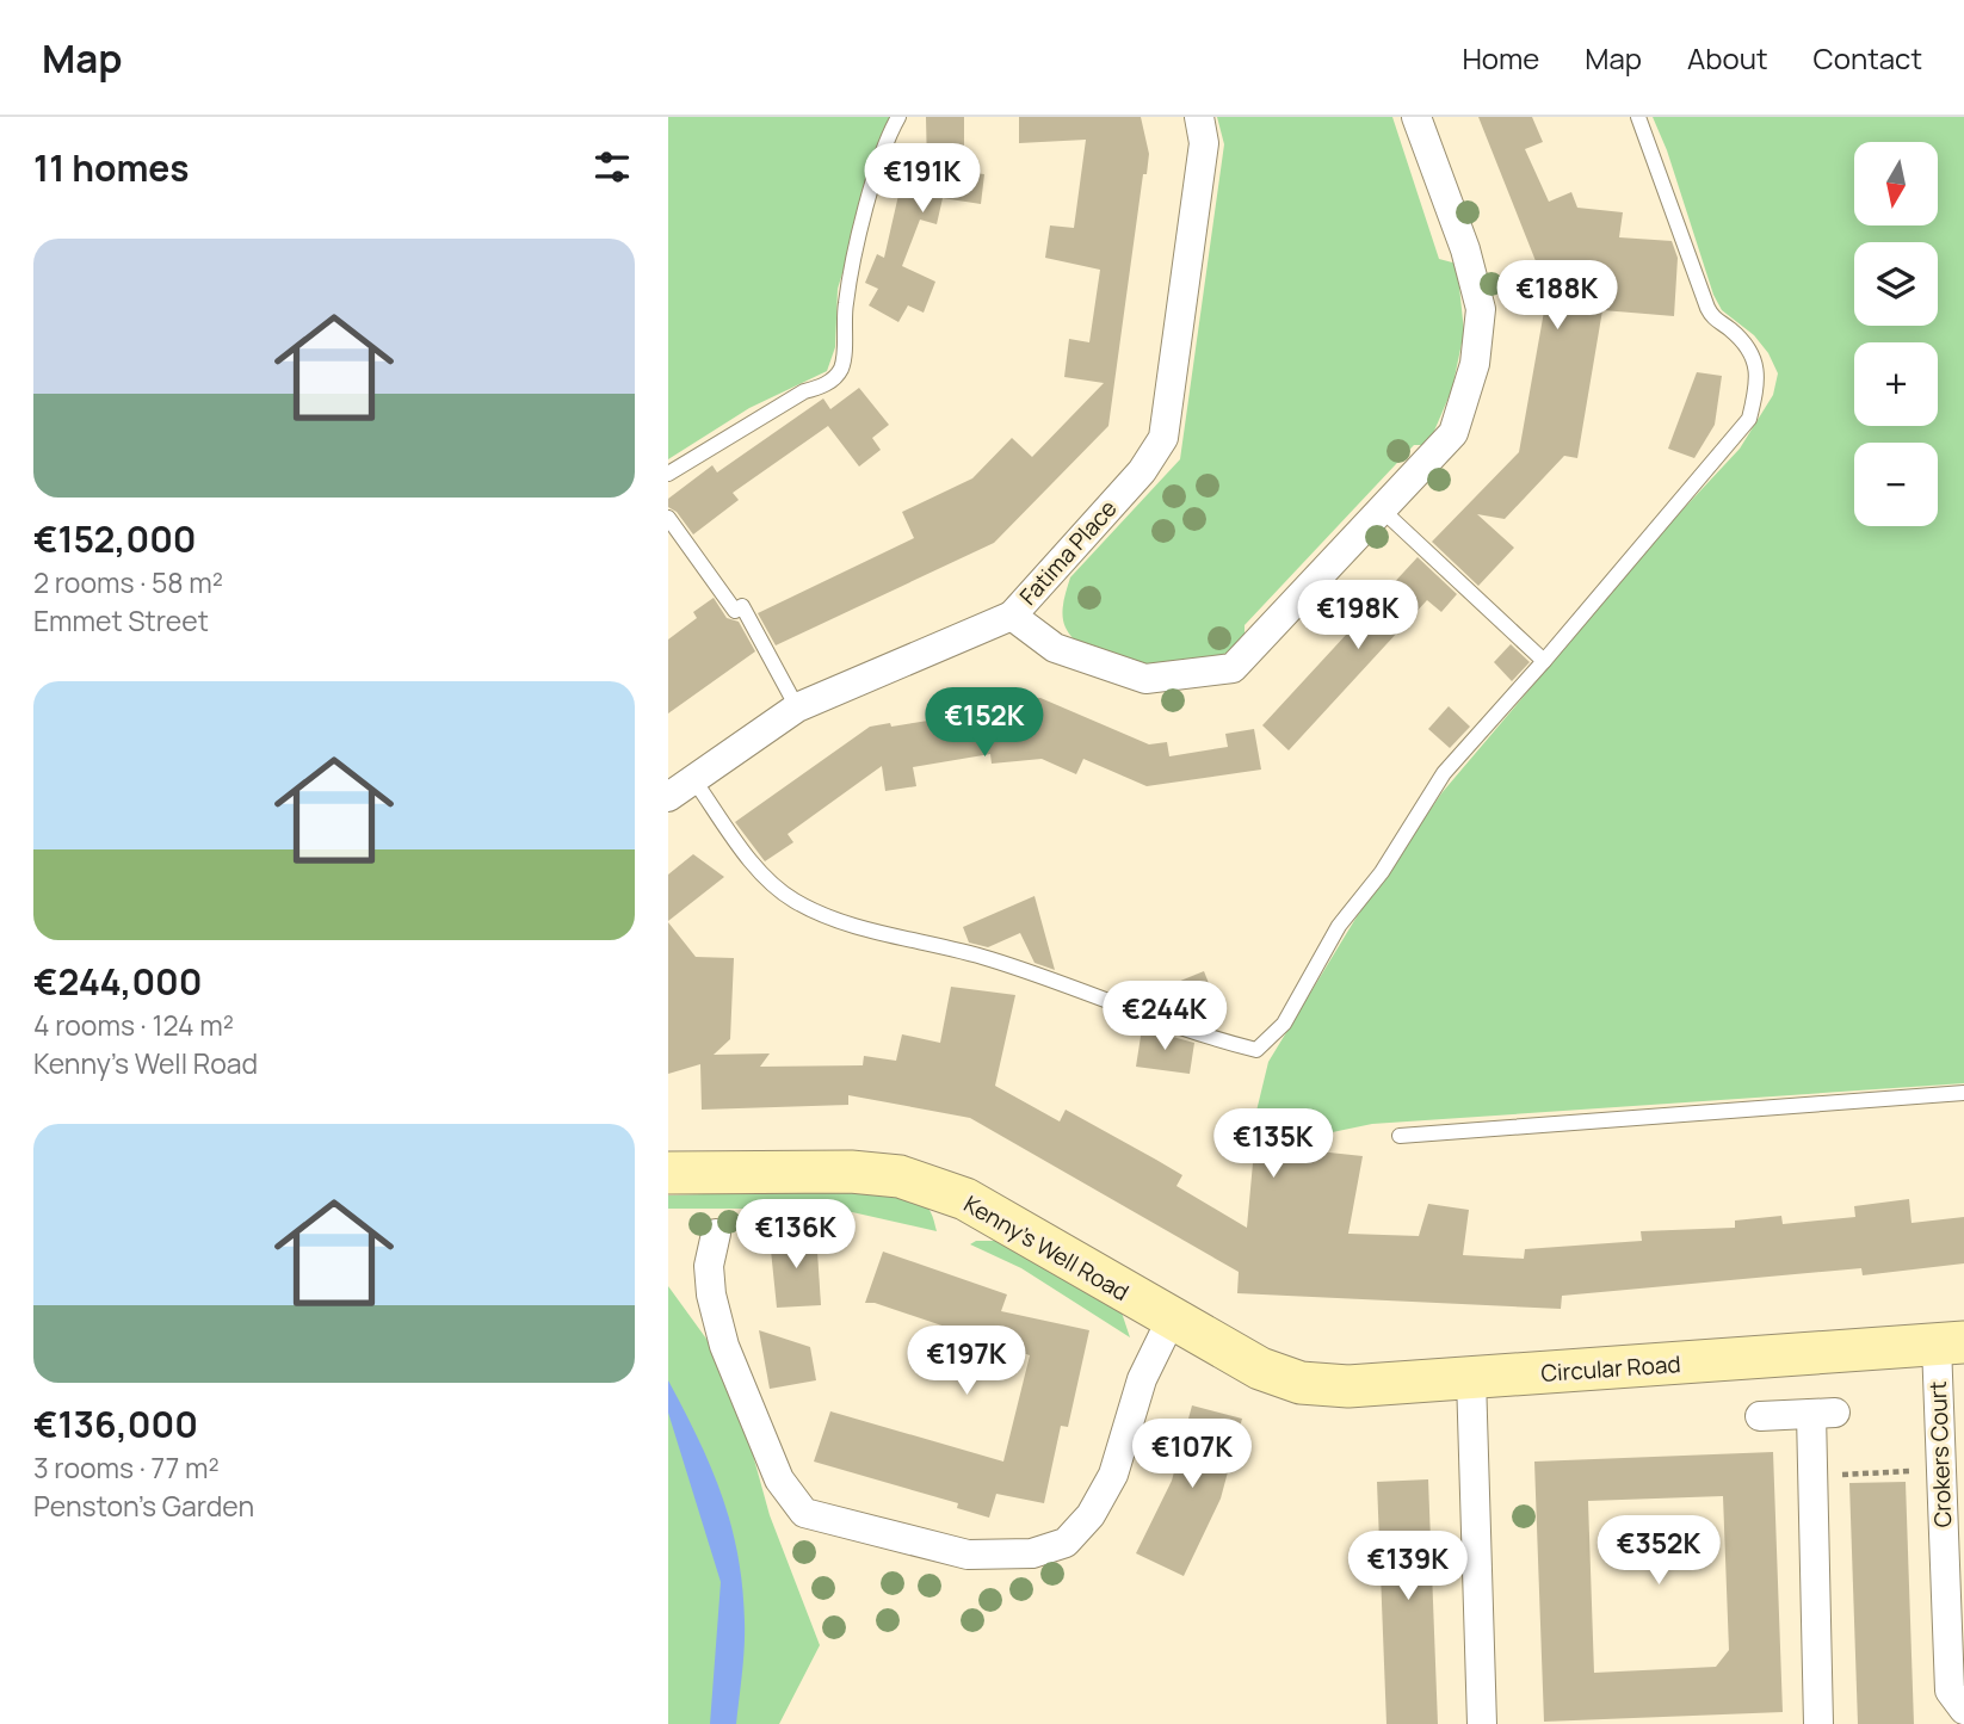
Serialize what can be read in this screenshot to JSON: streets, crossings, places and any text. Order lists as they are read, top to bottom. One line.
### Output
{"streets":{"main road":["Kenny's Well Road","Circular Road"],"street":["Fatima Place","Crokers Court"]},"crossings":[["Kenny's Well Road","Circular Road"],["Circular Road","Crokers Court"]],"north":"bottom","page":{"header":"Map","nav":["Home","Map","About","Contact"],"heading":"11 homes","map_buttons":["+","−"],"price":["€191K","€188K","€198K","€152K","€244K","€135K","€136K","€197K","€107K","€352K","€139K"],"list":[{"name":"€152,000","note":"2 rooms · 58 m² · Emmet Street"},{"name":"€244,000","note":"4 rooms · 124 m² · Kenny's Well Road"},{"name":"€136,000","note":"3 rooms · 77 m² · Penston's Garden"}]}}
